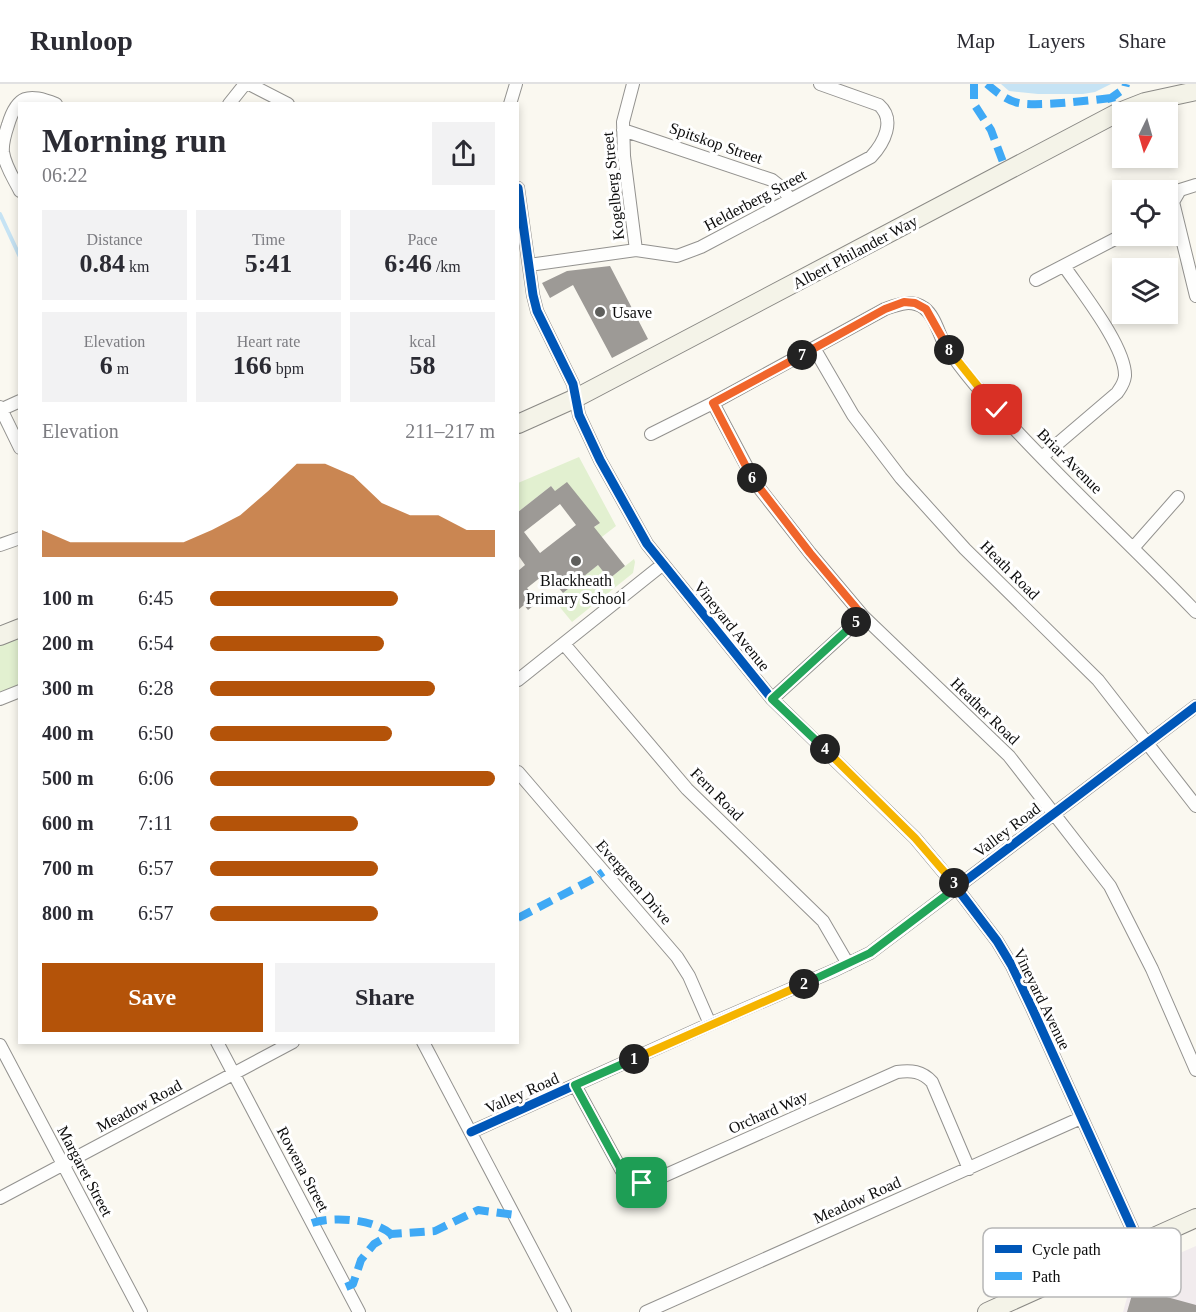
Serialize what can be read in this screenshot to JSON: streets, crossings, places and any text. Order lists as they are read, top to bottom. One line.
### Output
{"streets":{"street":["Spitskop Street","Kogelberg Street","Helderberg Street","Albert Philander Way","Briar Avenue","Heath Road","Vineyard Avenue","Heather Road","Fern Road","Valley Road","Evergreen Drive","Meadow Road","Orchard Way","Rowena Street","Margaret Street"]},"crossings":[["Spitskop Street","Kogelberg Street"],["Spitskop Street","Helderberg Street"],["Kogelberg Street","Helderberg Street"],["Helderberg Street","Vineyard Avenue"],["Albert Philander Way","Vineyard Avenue"],["Briar Avenue","Heath Road"],["Briar Avenue","Heather Road"],["Heath Road","Valley Road"],["Vineyard Avenue","Valley Road"],["Vineyard Avenue","Meadow Road"],["Heather Road","Valley Road"],["Fern Road","Valley Road"],["Valley Road","Evergreen Drive"],["Valley Road","Orchard Way"],["Meadow Road","Orchard Way"],["Meadow Road","Rowena Street"],["Meadow Road","Margaret Street"]],"places":["Usave","Blackheath Primary School"],"legend":["Cycle path","Path"],"north":"bottom","page":{"header":"Runloop","nav":["Map","Layers","Share"],"heading":["Morning run","06:22"],"stats":[["Distance","0.84 km"],["Time","5:41"],["Pace","6:46 /km"],["Elevation","6 m"],["Heart rate","166 bpm"],["kcal","58"]],"pins":["8","7","6","5","4","3","2","1"],"chart":["Elevation","211–217 m"],"list":[{"name":"100 m","note":"6:45"},{"name":"200 m","note":"6:54"},{"name":"300 m","note":"6:28"},{"name":"400 m","note":"6:50"},{"name":"500 m","note":"6:06"},{"name":"600 m","note":"7:11"},{"name":"700 m","note":"6:57"},{"name":"800 m","note":"6:57"}],"buttons":["Save","Share"]}}
